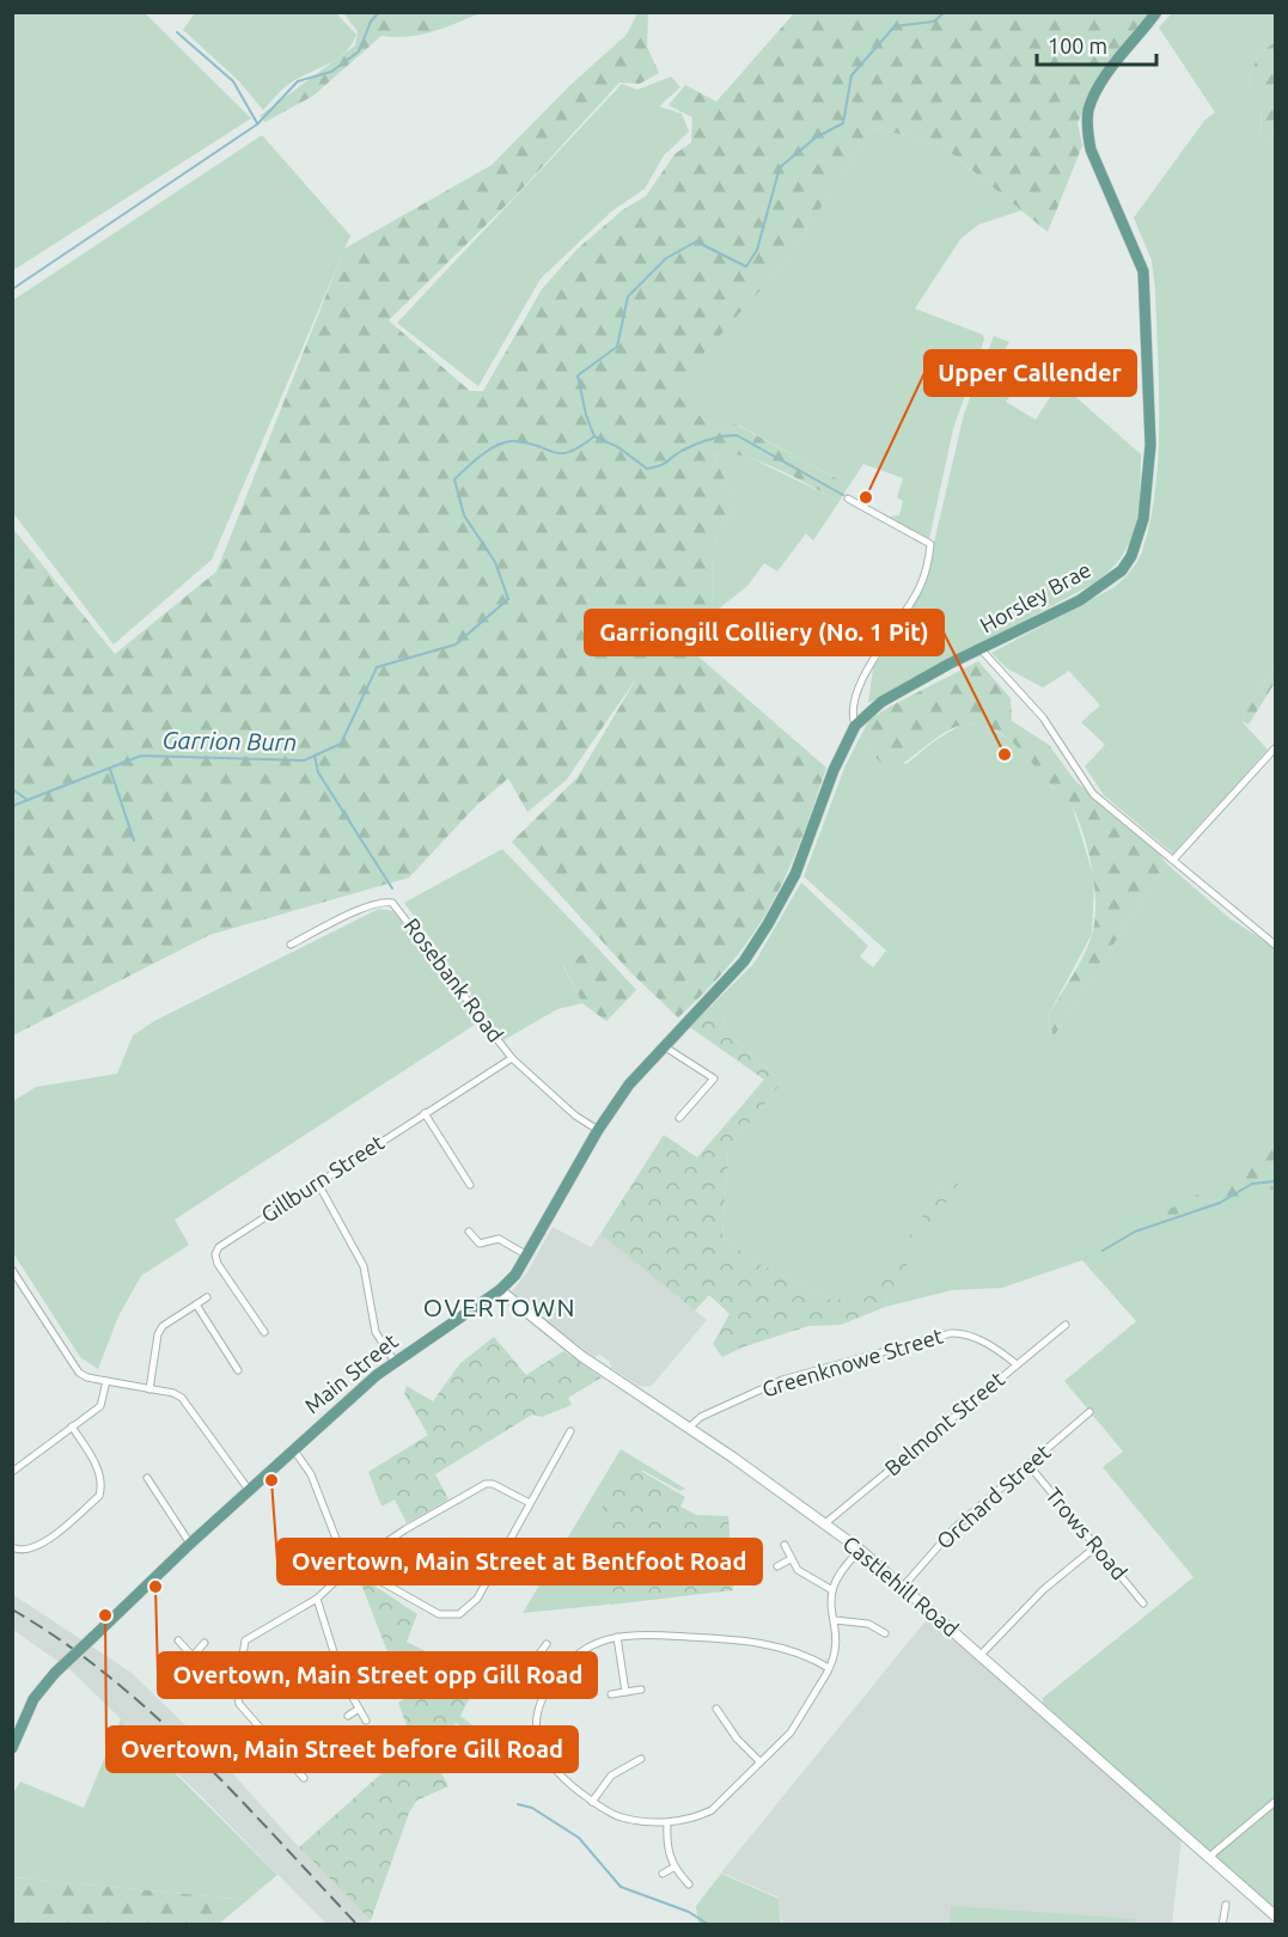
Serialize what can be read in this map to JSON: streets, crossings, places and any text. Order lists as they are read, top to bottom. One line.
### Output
{"streets":{"main road":["Horsley Brae","Main Street","Castlehill Road"],"street":["Rosebank Road","Gillburn Street","Greenknowe Street","Belmont Street","Orchard Street","Trows Road"]},"crossings":[["Horsley Brae","Main Street"],["Rosebank Road","Gillburn Street"],["Rosebank Road","Main Street"],["Greenknowe Street","Belmont Street"],["Greenknowe Street","Castlehill Road"],["Main Street","Castlehill Road"],["Belmont Street","Castlehill Road"],["Orchard Street","Trows Road"],["Orchard Street","Castlehill Road"]],"districts":["OVERTOWN"],"water":["Garrion Burn"],"places":["Upper Callender","Garriongill Colliery (No. 1 Pit)","Overtown, Main Street at Bentfoot Road","Overtown, Main Street opp Gill Road","Overtown, Main Street before Gill Road"],"scale_bar":"100 m"}
